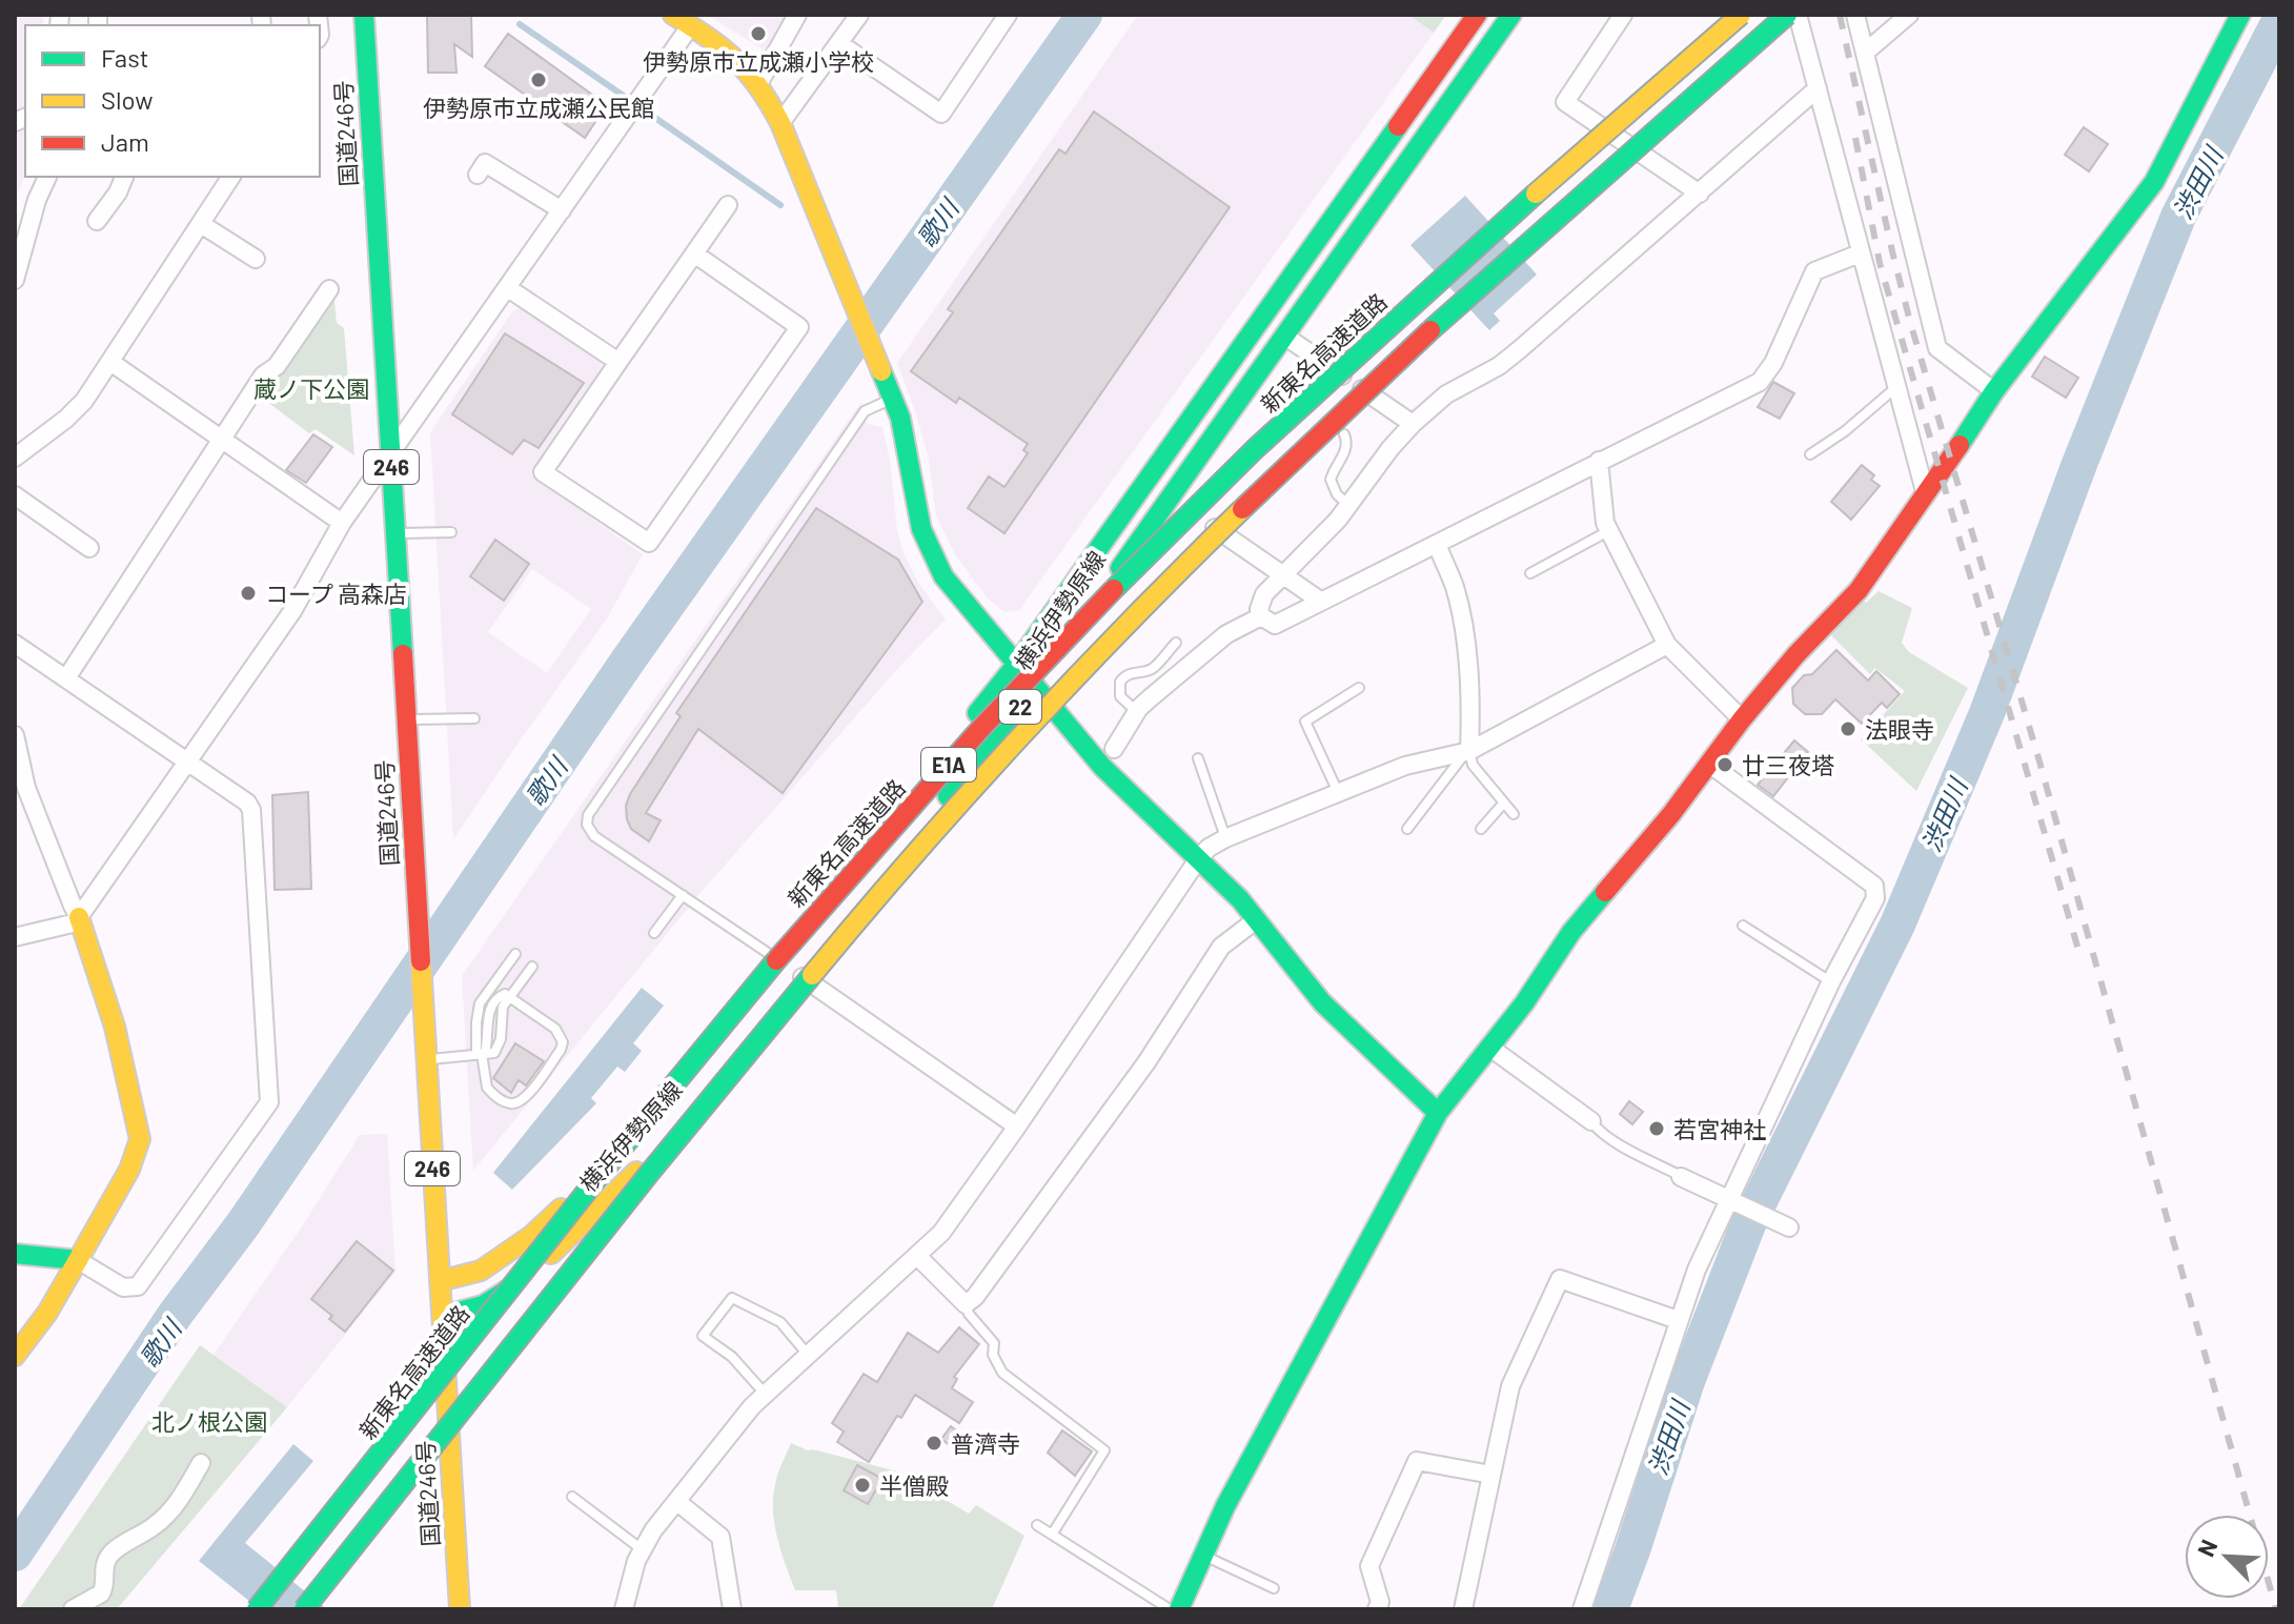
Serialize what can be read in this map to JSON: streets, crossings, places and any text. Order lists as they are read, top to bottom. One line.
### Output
{"streets":{"main road":["国道246号","新東名高速道路","246","横浜伊勢原線","22","E1A"]},"crossings":[["国道246号","横浜伊勢原線"]],"water":["渋田川","歌川"],"parks":["蔵ノ下公園","北ノ根公園"],"places":["伊勢原市立成瀬小学校","伊勢原市立成瀬公民館","コープ 高森店","法眼寺","廿三夜塔","若宮神社","普濟寺","半僧殿"],"legend":["Fast","Slow","Jam"],"north":"top left"}
